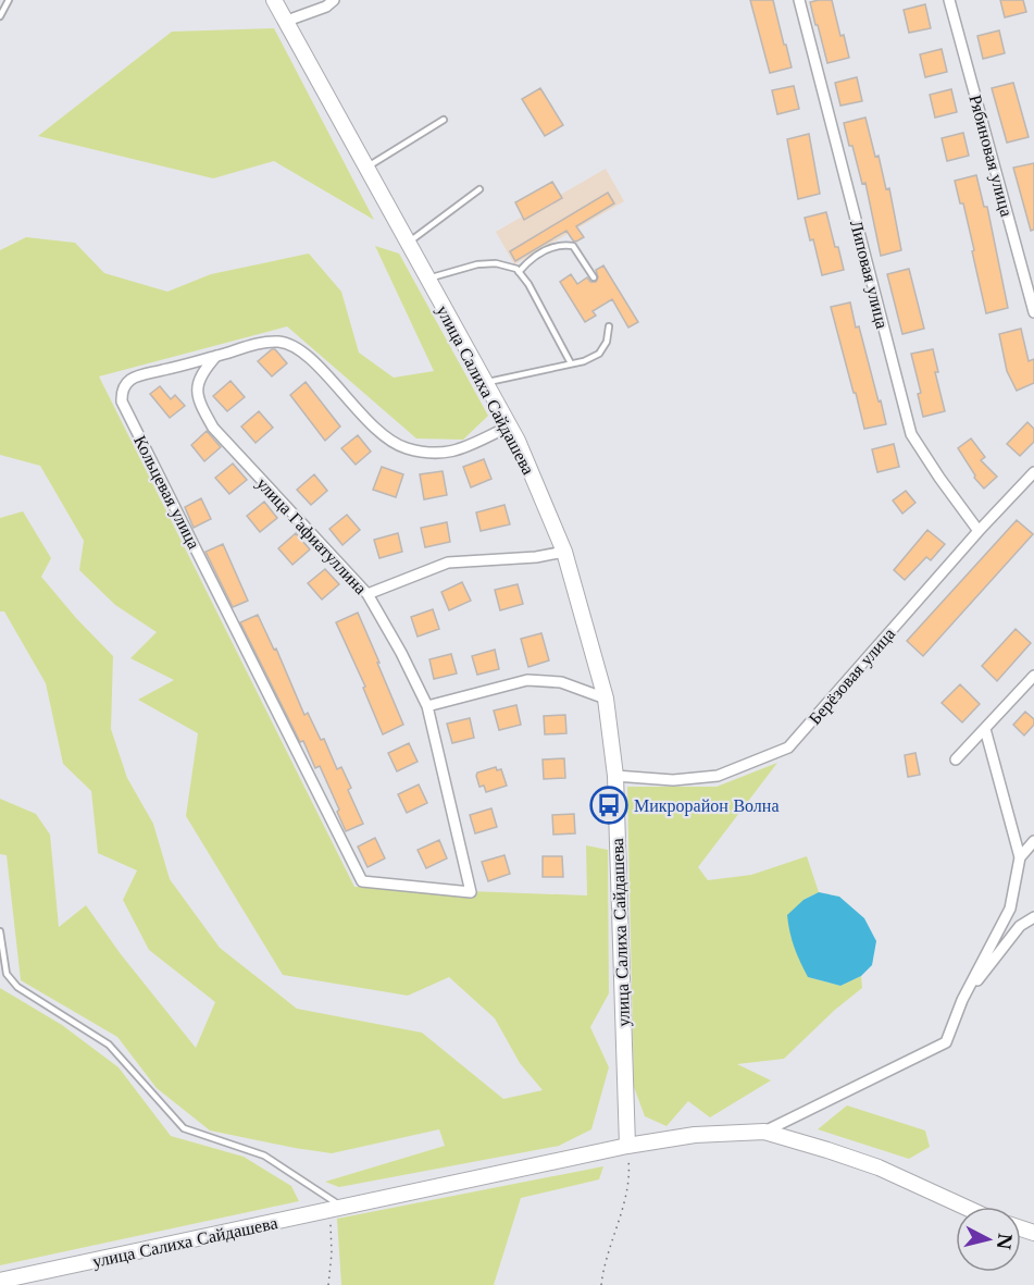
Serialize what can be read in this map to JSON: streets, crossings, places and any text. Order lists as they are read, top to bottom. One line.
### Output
{"streets":{"street":["Рябиновая улица","Липовая улица","улица Салиха Сайдашева","Кольцевая улица","улица Гафиатуллина","Берёзовая улица"]},"crossings":[["Липовая улица","Берёзовая улица"],["улица Салиха Сайдашева","Кольцевая улица"],["улица Салиха Сайдашева","Берёзовая улица"],["Кольцевая улица","улица Гафиатуллина"]],"places":{"bus stop":["Микрорайон Волна"]},"north":"right"}
